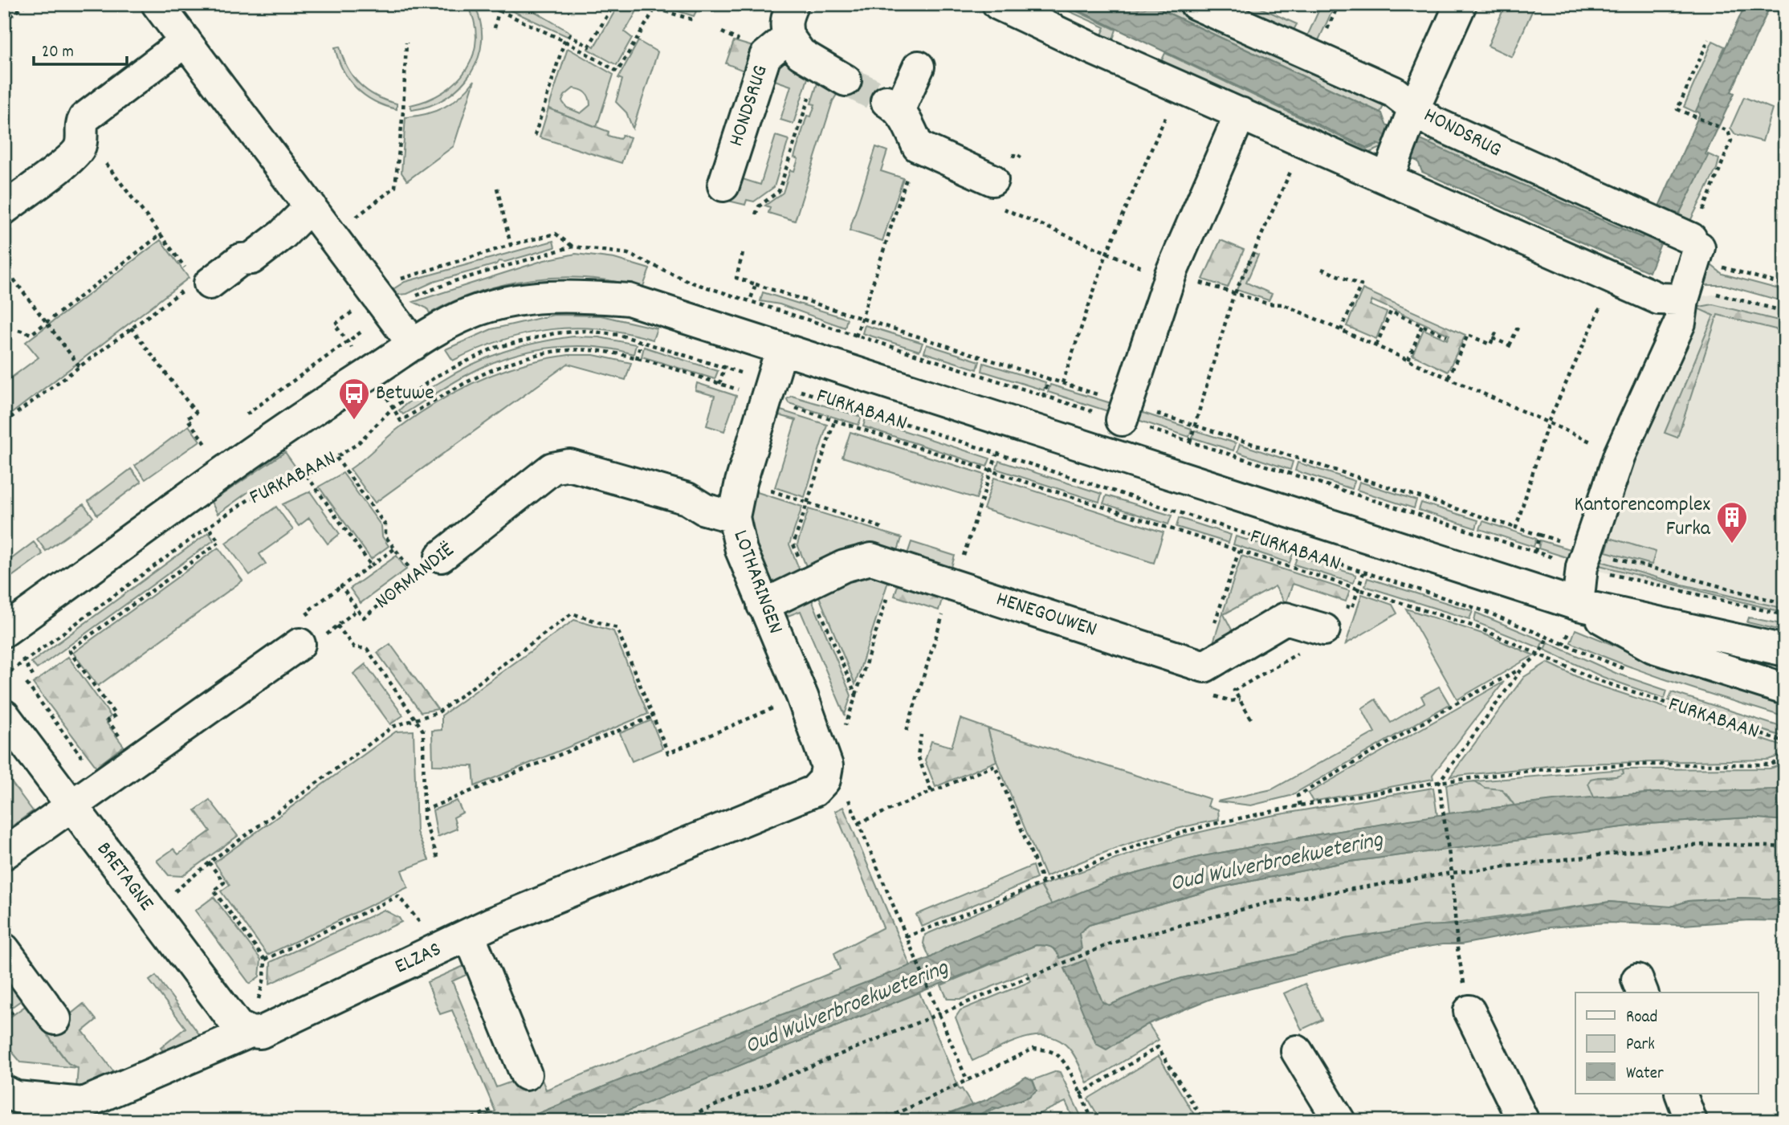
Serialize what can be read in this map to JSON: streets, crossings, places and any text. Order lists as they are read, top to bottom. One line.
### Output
{"streets":{"street":["HONDSRUG","FURKABAAN","NORMANDIË","LOTHARINGEN","HENEGOUWEN","BRETAGNE","ELZAS"]},"crossings":[["FURKABAAN","LOTHARINGEN"],["NORMANDIË","LOTHARINGEN"],["LOTHARINGEN","HENEGOUWEN"],["LOTHARINGEN","ELZAS"],["BRETAGNE","ELZAS"]],"water":["Oud Wulverbroekwetering"],"places":{"bus stop":["Betuwe"],"building":["Kantorencomplex Furka"]},"legend":["Road","Park","Water"],"scale_bar":"20 m"}
